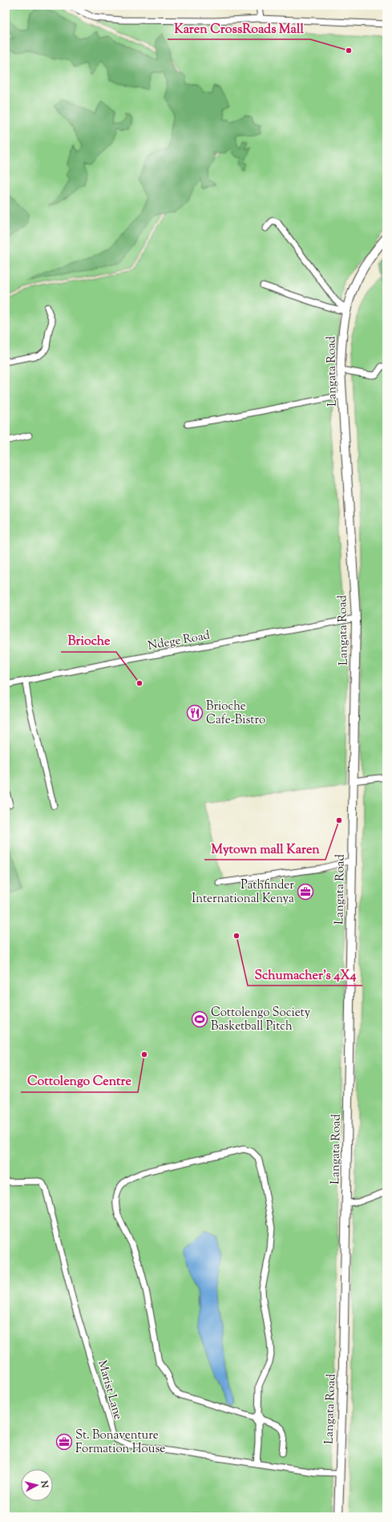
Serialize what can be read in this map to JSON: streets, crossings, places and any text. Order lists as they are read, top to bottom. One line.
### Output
{"streets":{"main road":["Langata Road"],"street":["Ndege Road","Marist Lane"]},"crossings":[["Langata Road","Ndege Road"],["Langata Road","Marist Lane"]],"places":{"other":["Karen CrossRoads Mall","Brioche","Mytown mall Karen","Schumacher's 4X4","Cottolengo Centre"],"restaurant":["Brioche Cafe-Bistro"],"office":["Pathfinder International Kenya","St. Bonaventure Formation House"],"sports":["Cottolengo Society Basketball Pitch"]},"north":"right"}
